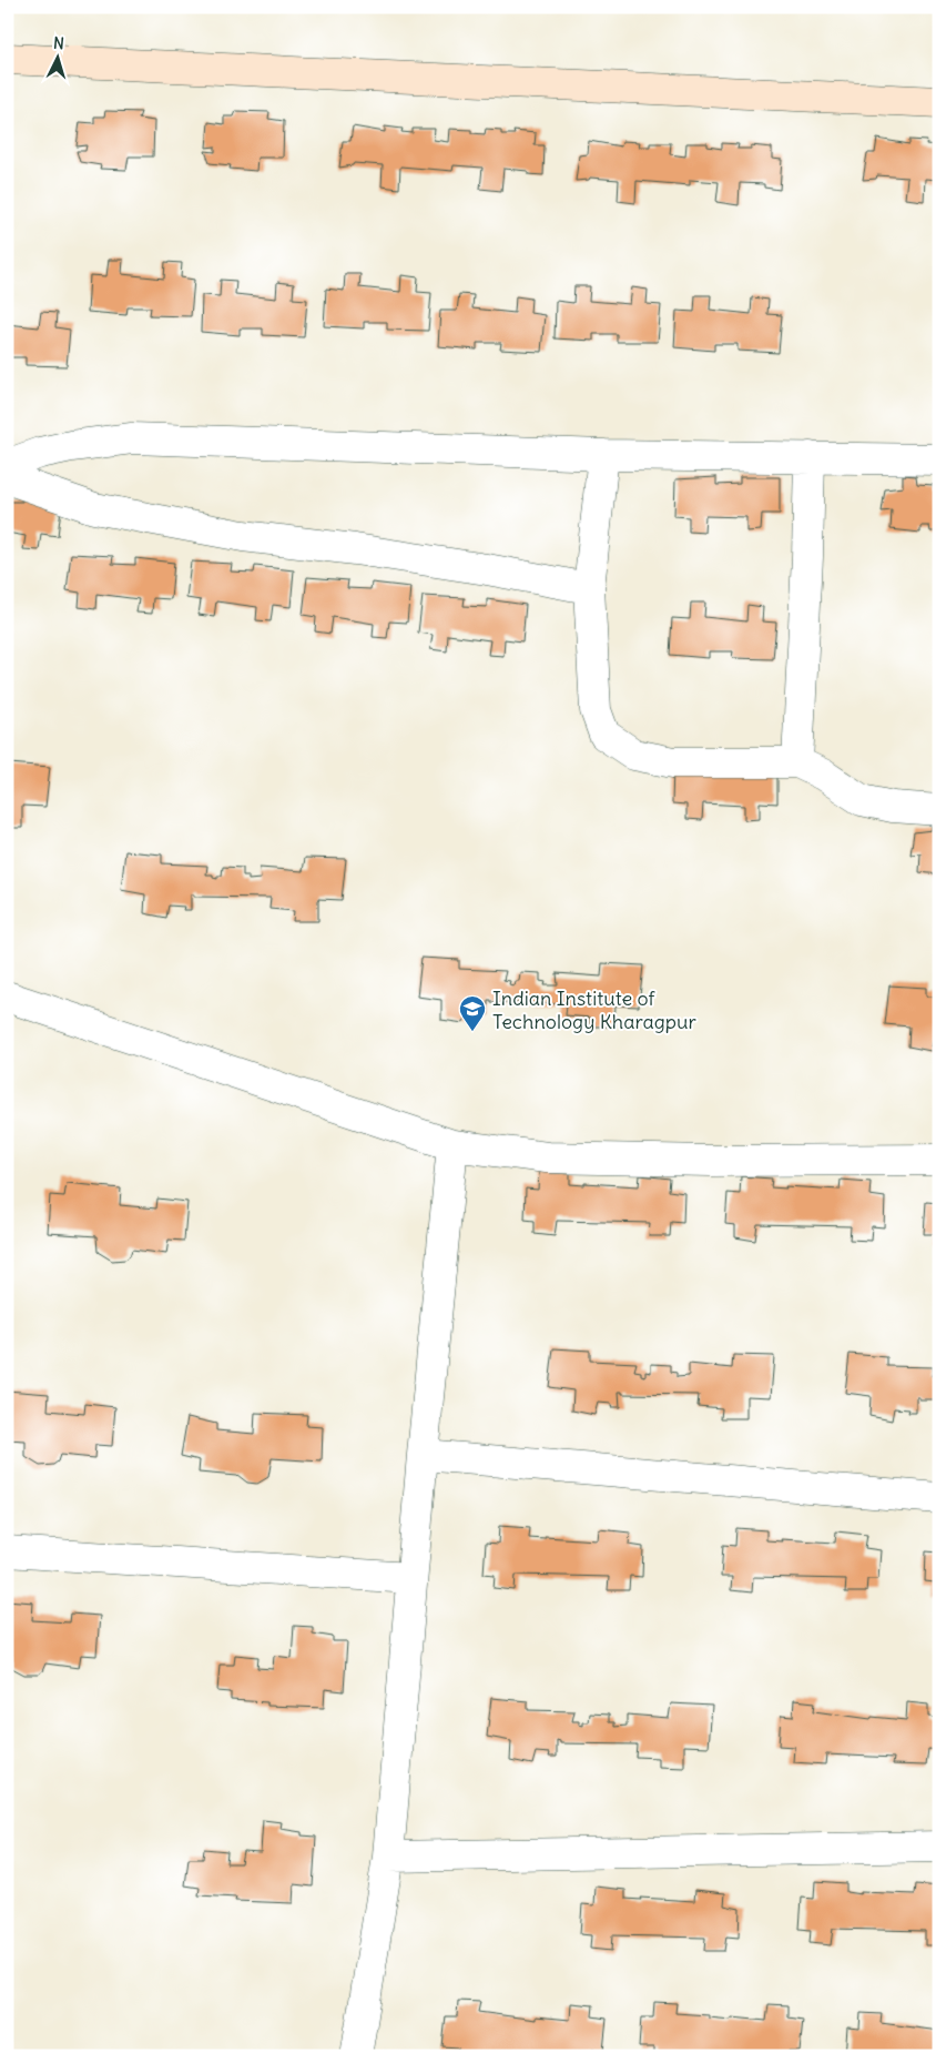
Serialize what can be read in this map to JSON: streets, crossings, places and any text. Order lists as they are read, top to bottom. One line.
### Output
{"places":{"school or university":["Indian Institute of Technology Kharagpur"]},"north":"top"}
